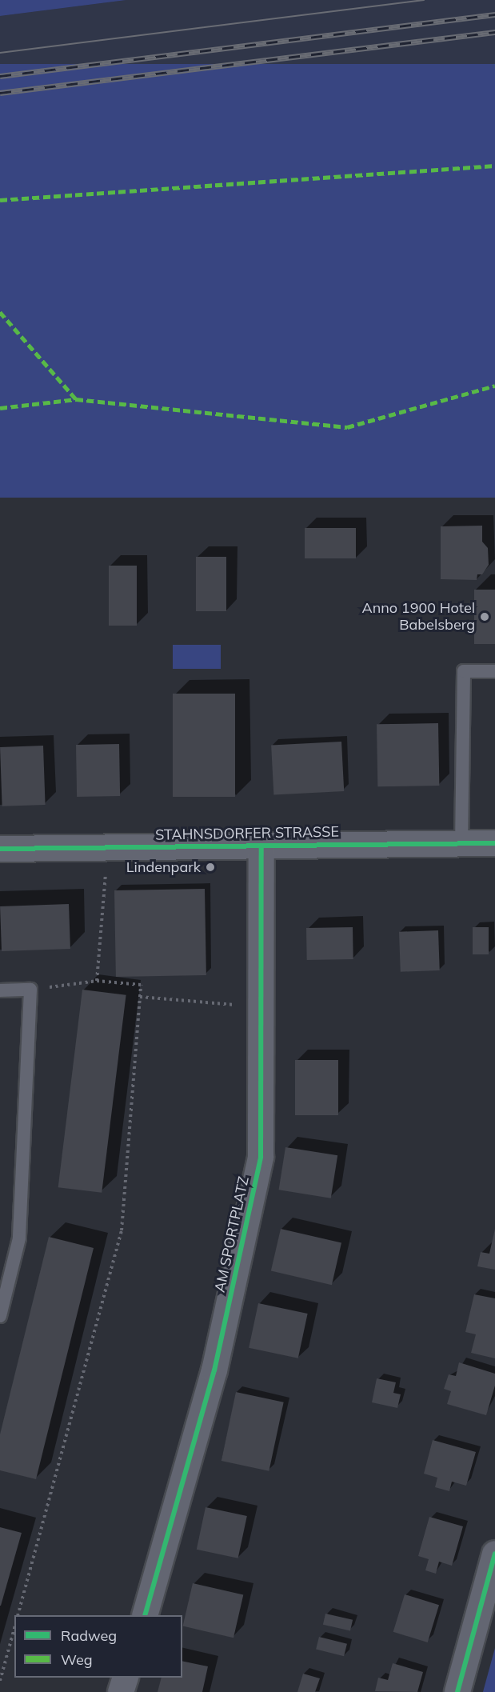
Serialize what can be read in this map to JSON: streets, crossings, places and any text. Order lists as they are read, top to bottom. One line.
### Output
{"streets":{"street":["STAHNSDORFER STRASSE","AM SPORTPLATZ"]},"crossings":[["STAHNSDORFER STRASSE","AM SPORTPLATZ"]],"places":["Anno 1900 Hotel Babelsberg","Lindenpark"],"legend":["Radweg","Weg"]}
